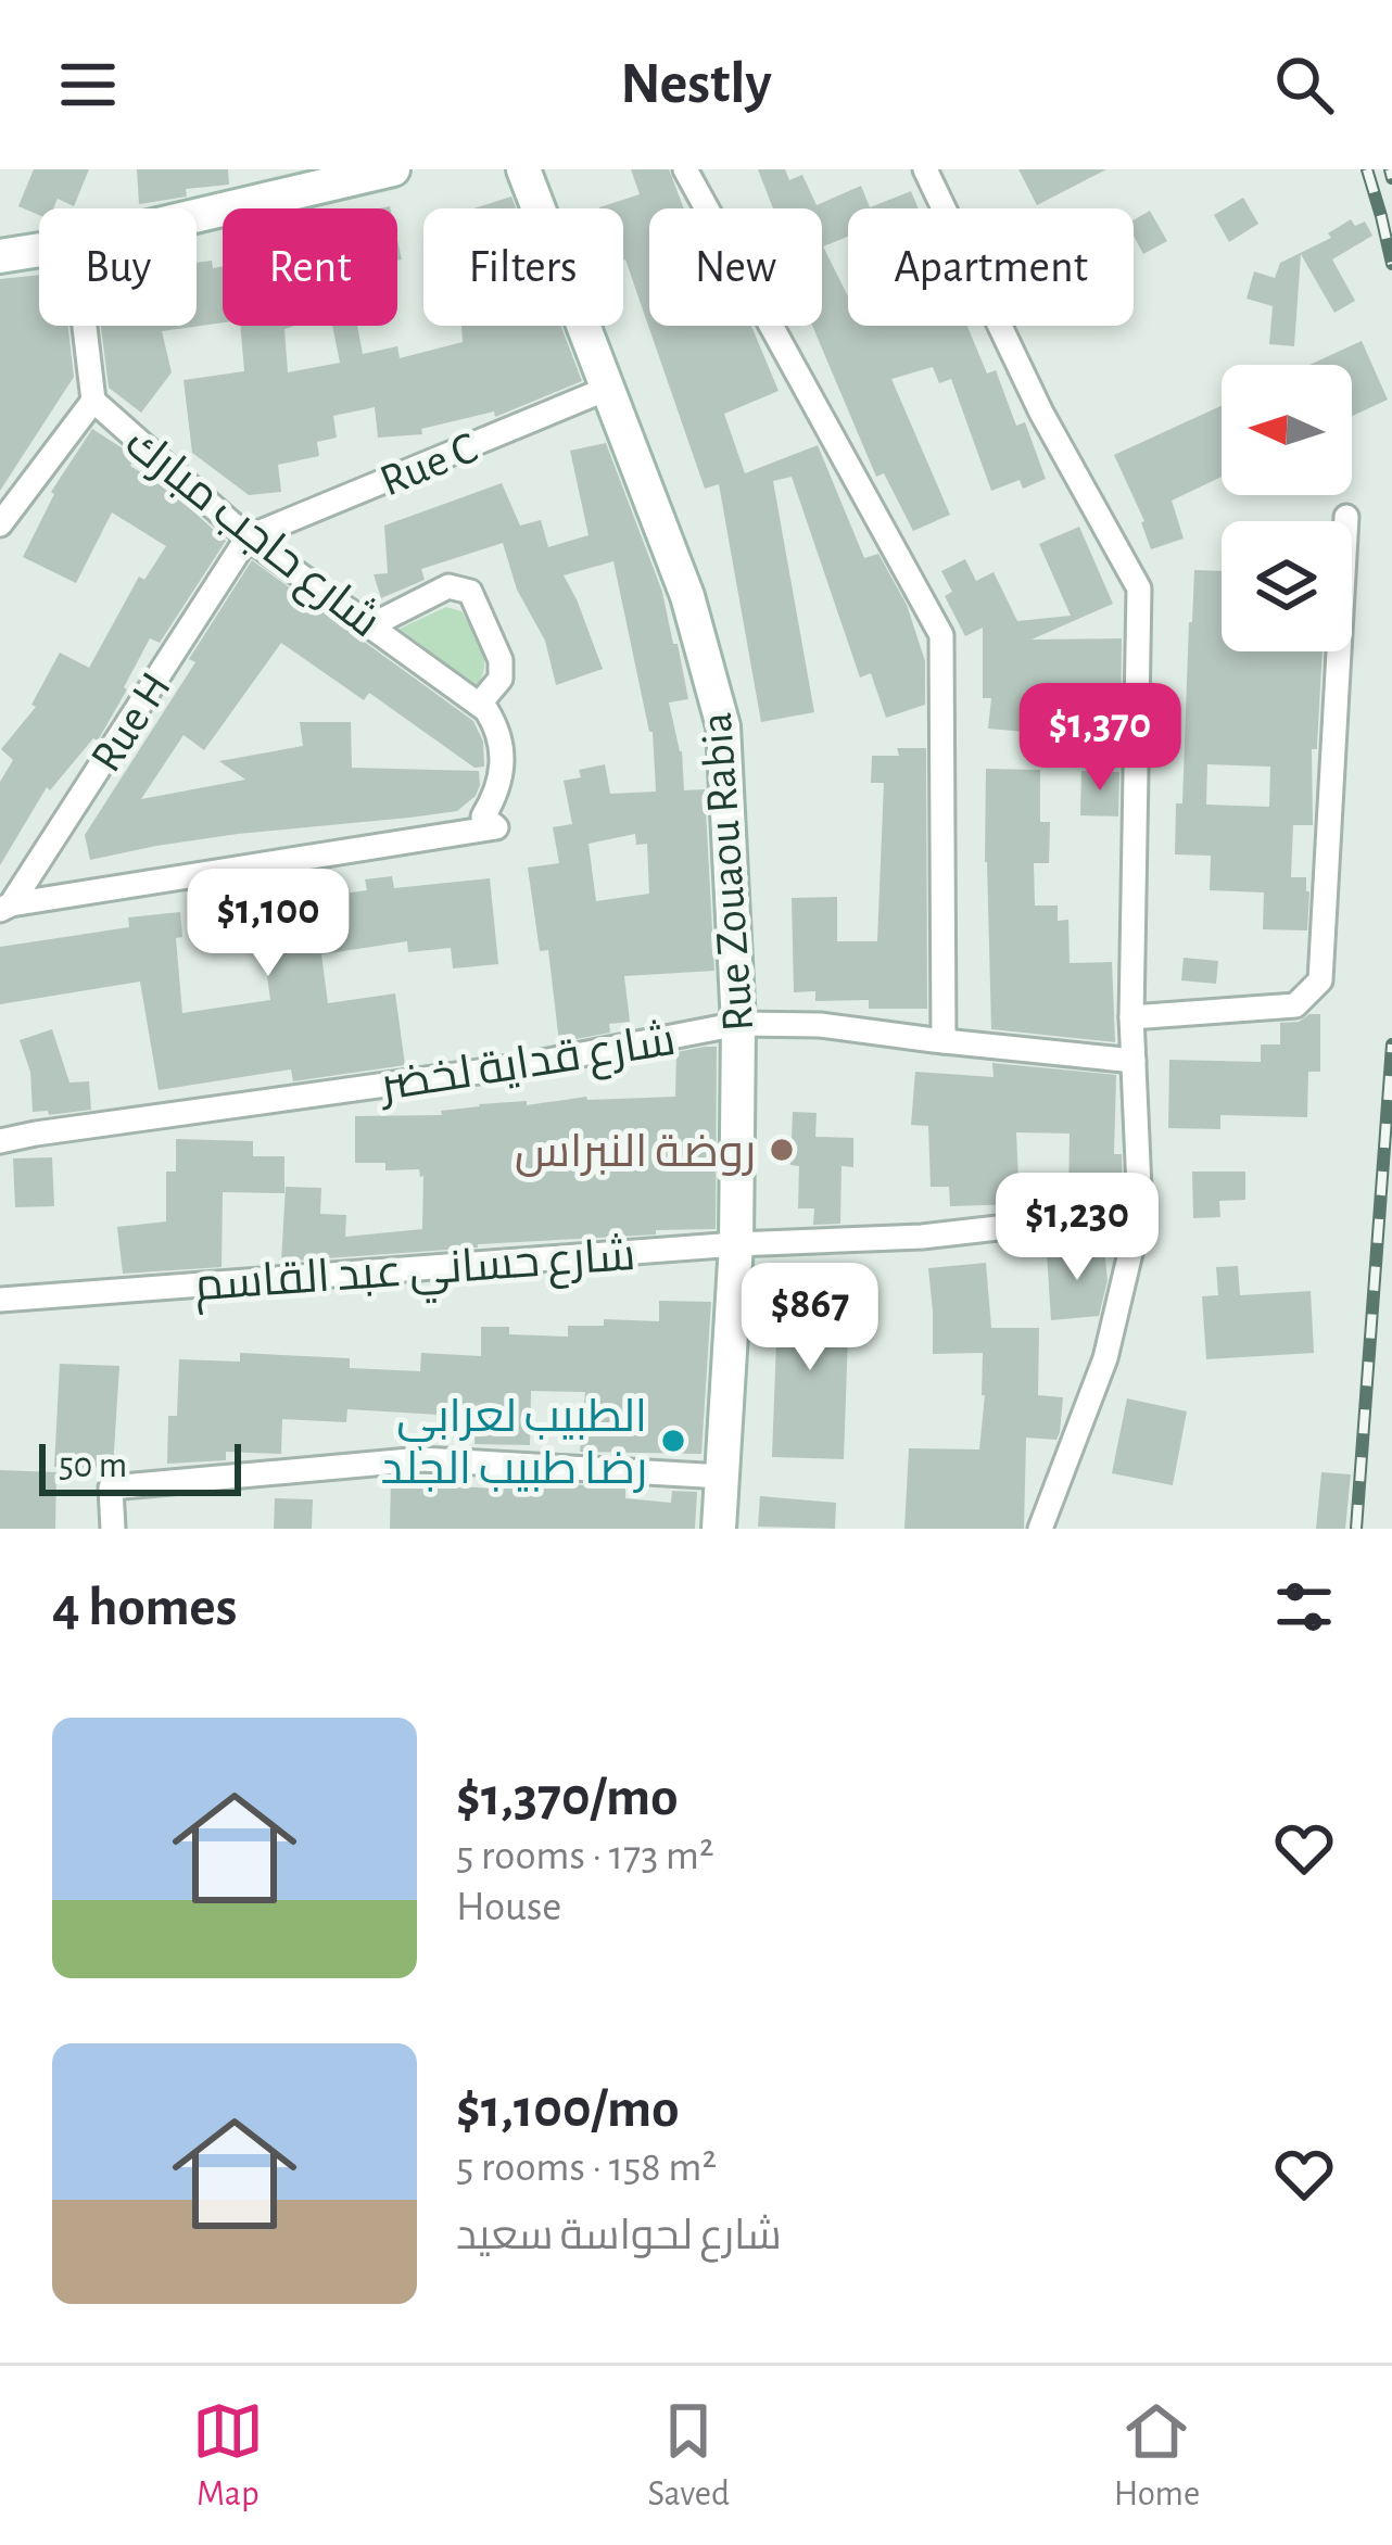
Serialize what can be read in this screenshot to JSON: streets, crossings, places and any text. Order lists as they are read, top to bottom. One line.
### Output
{"streets":{"main road":["Rue Zouaou Rabia"],"street":["Rue C","شارع حاجب مبارك","Rue H","شارع قداية لخضر","شارع حساني عبد القاسم"]},"crossings":[["Rue C","شارع حاجب مبارك"],["Rue C","Rue H"],["Rue C","Rue Zouaou Rabia"],["شارع حاجب مبارك","Rue H"],["Rue Zouaou Rabia","شارع قداية لخضر"],["Rue Zouaou Rabia","شارع حساني عبد القاسم"]],"places":["روضة النبراس","الطبيب لعرابي رضا طبيب الجلد"],"scale_bar":"50 m","north":"left","page":{"header":"Nestly","chip":["Buy","Rent","Filters","New","Apartment"],"price":["$1,370","$1,100","$1,230","$867"],"scale":"50 m","heading":"4 homes","list":[{"name":"$1,370/mo","note":"5 rooms · 173 m² · House"},{"name":"$1,100/mo","note":"5 rooms · 158 m² · شارع لحواسة سعيد"}],"tabs":["Map","Saved","Home"]}}
